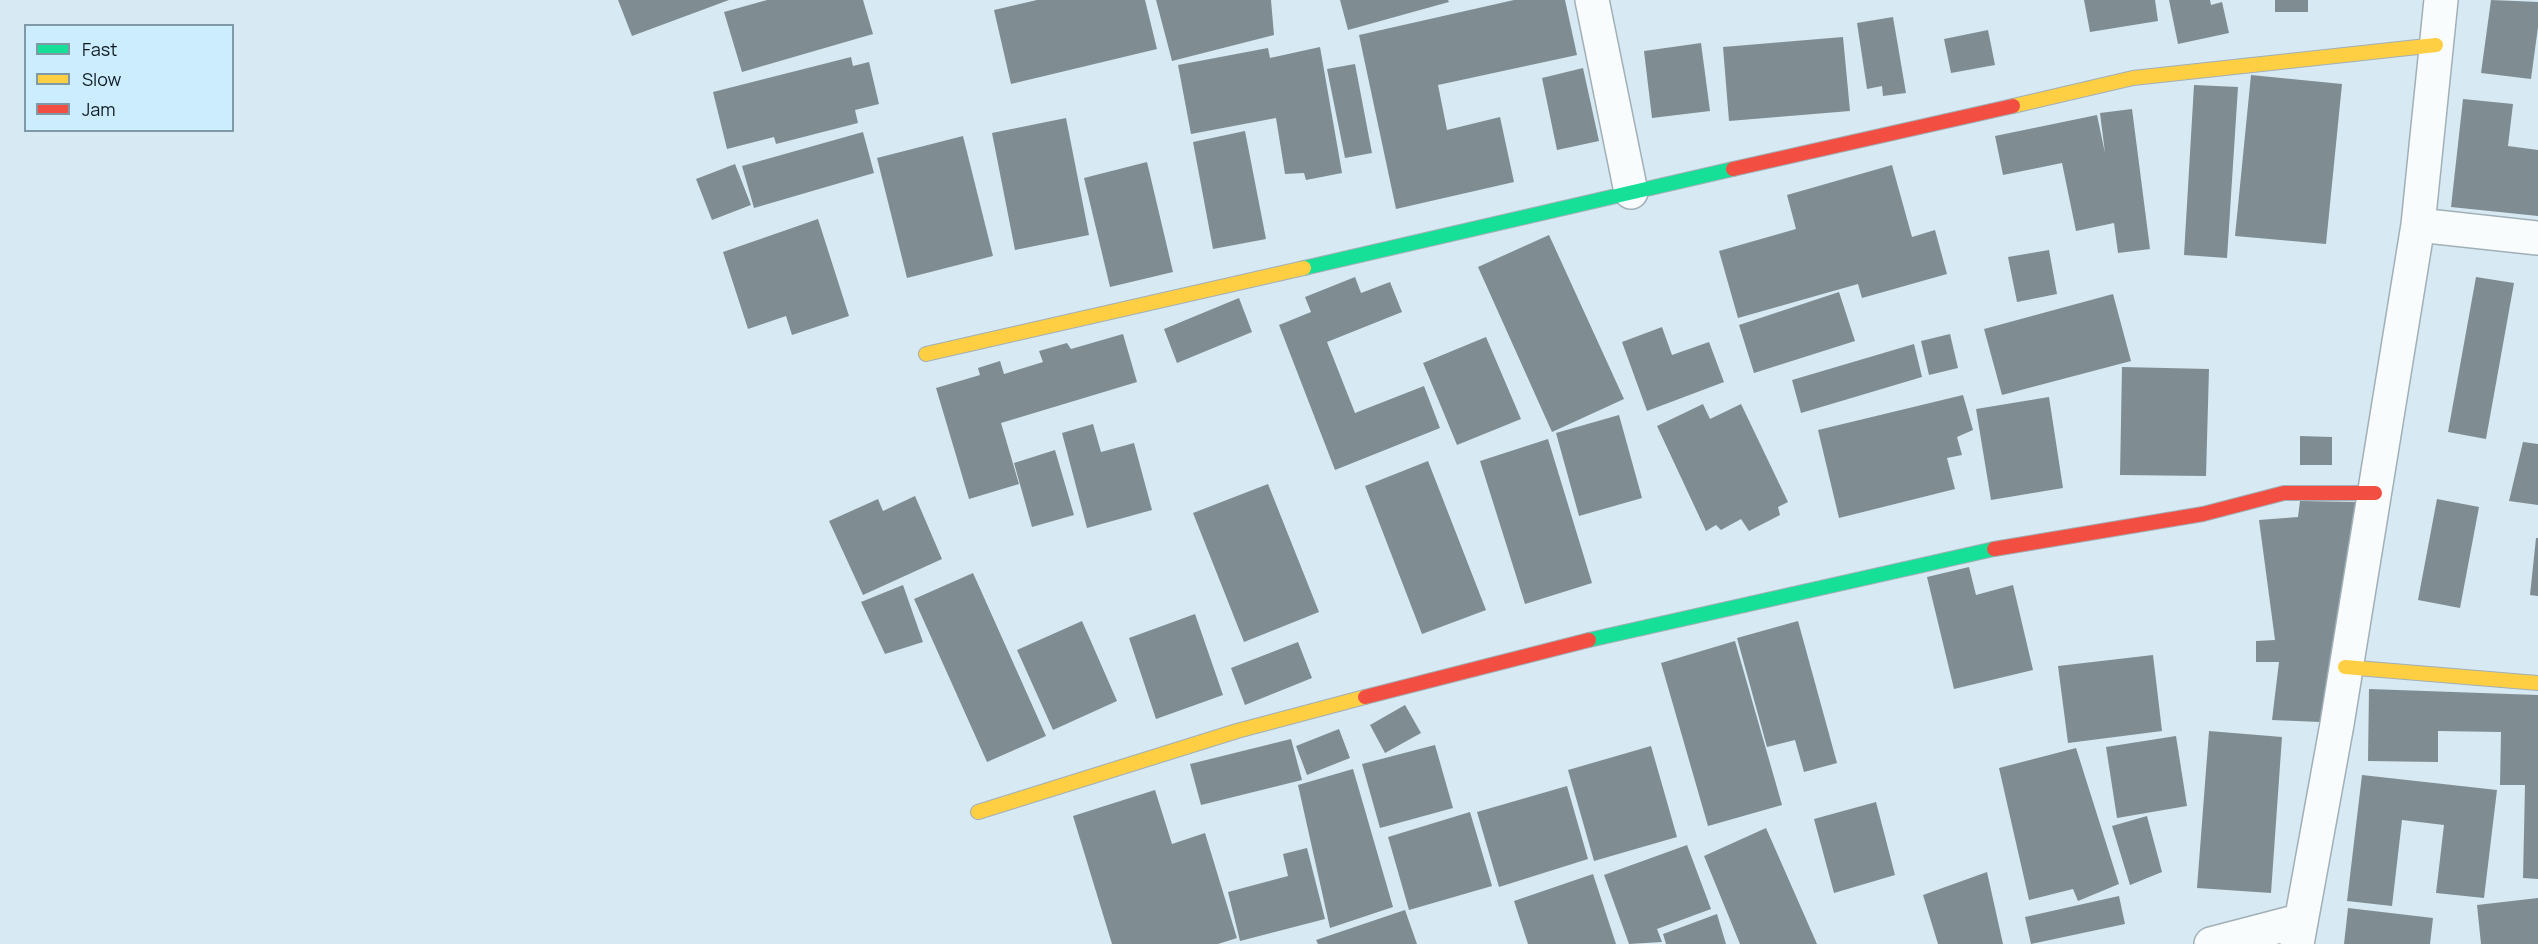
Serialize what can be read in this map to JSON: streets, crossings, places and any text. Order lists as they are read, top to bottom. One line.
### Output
{"legend":["Fast","Slow","Jam"]}
